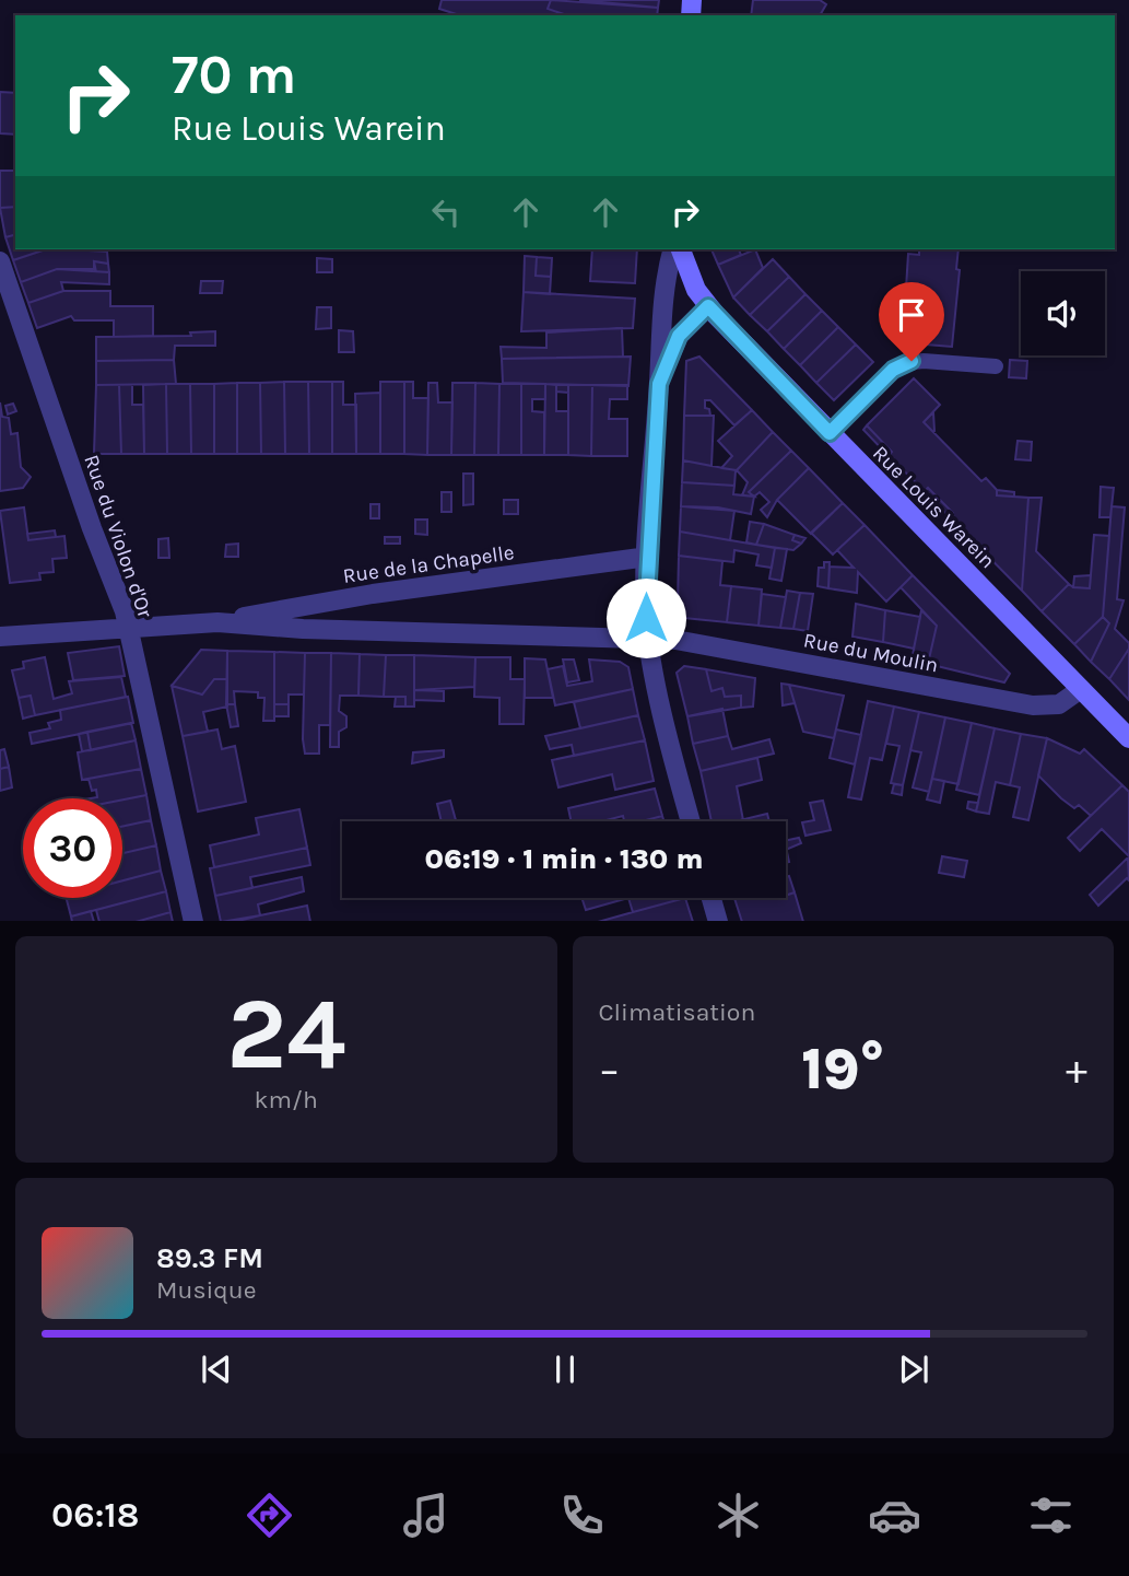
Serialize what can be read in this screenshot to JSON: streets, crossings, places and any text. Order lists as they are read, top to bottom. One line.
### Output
{"streets":{"main road":["Rue Louis Warein"],"street":["Rue du Violon d'Or","Rue de la Chapelle","Rue du Moulin"]},"crossings":[["Rue Louis Warein","Rue du Moulin"],["Rue du Violon d'Or","Rue de la Chapelle"],["Rue de la Chapelle","Rue du Moulin"]],"page":{"turn":["70 m","Rue Louis Warein"],"limit":"30","trip":"06:19 · 1 min · 130 m","tile":[["24","km/h"],"Climatisation"],"heat":["−","19°","+"],"song":["89.3 FM","Musique"],"tabs":"06:18"}}
